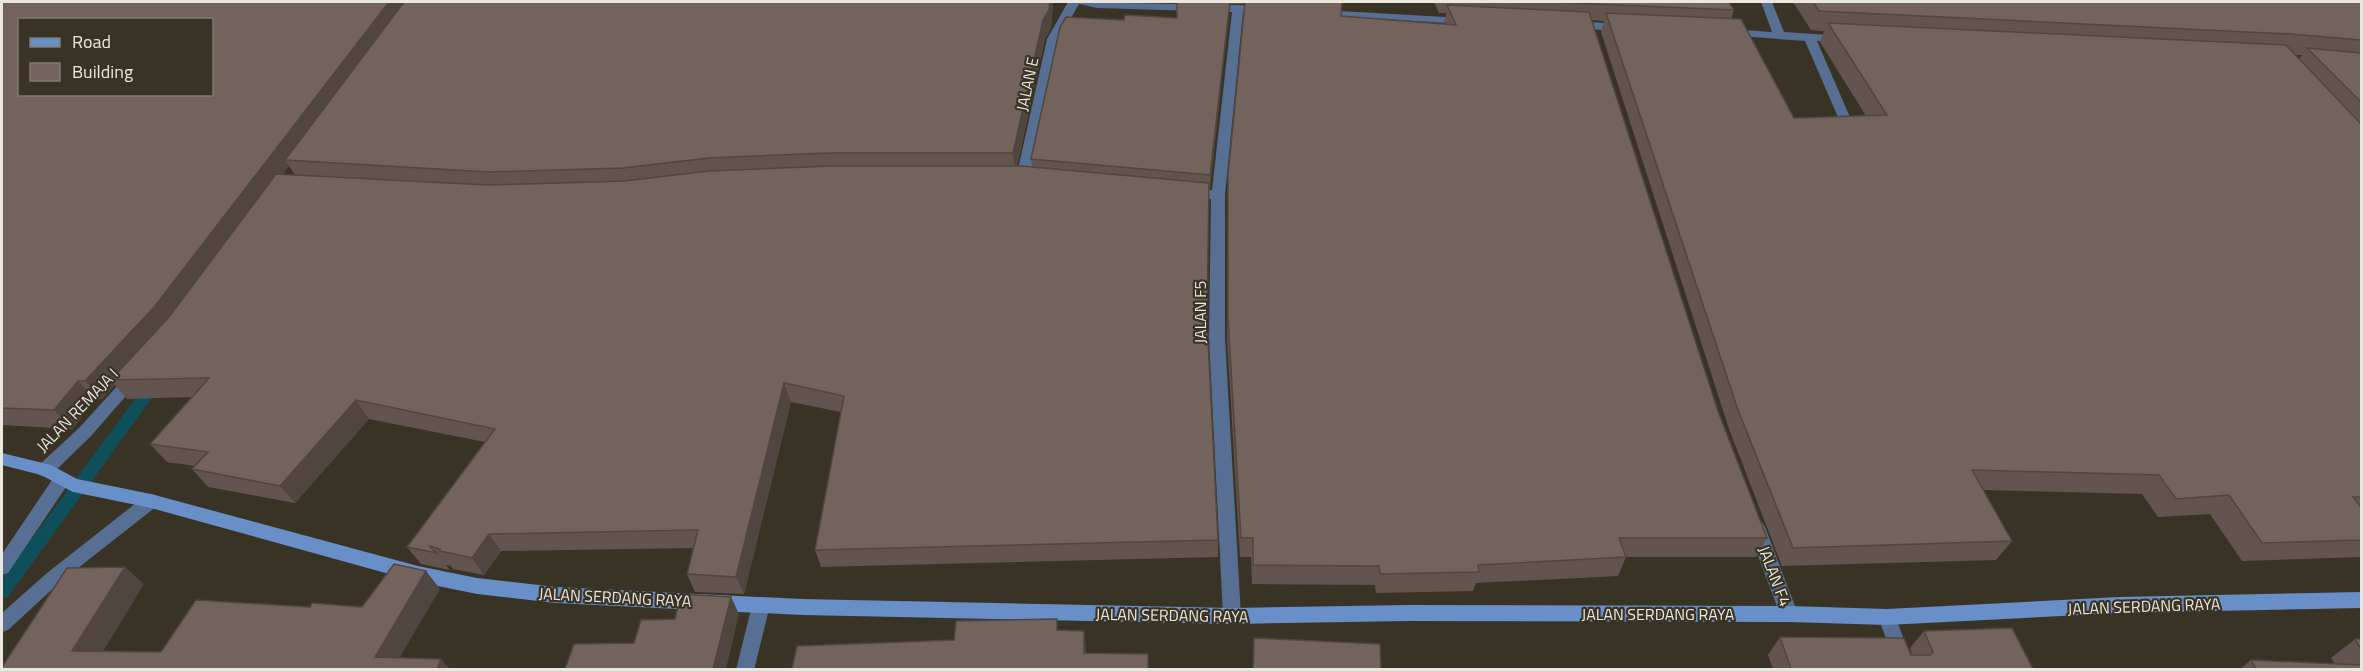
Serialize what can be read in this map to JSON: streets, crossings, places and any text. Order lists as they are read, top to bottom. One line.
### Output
{"streets":{"street":["JALAN E","JALAN F5","JALAN REMAJA I","JALAN F4","JALAN SERDANG RAYA"]},"crossings":[["JALAN F5","JALAN SERDANG RAYA"],["JALAN REMAJA I","JALAN SERDANG RAYA"],["JALAN F4","JALAN SERDANG RAYA"]],"legend":["Road","Building"]}
